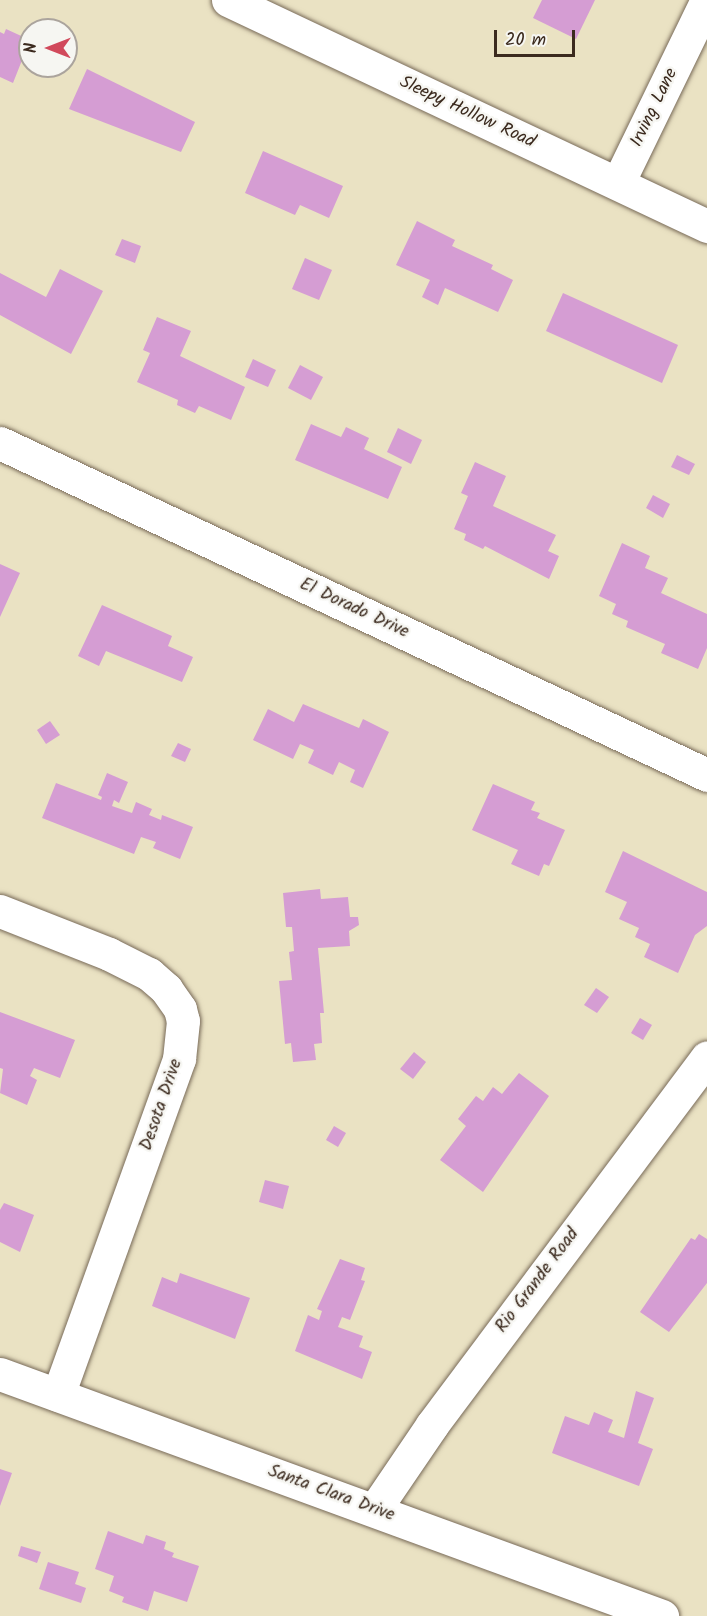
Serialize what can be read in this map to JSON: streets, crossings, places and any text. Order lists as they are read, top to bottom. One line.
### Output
{"streets":{"street":["Irving Lane","Sleepy Hollow Road","El Dorado Drive","Desota Drive","Rio Grande Road","Santa Clara Drive"]},"crossings":[["Irving Lane","Sleepy Hollow Road"],["Desota Drive","Santa Clara Drive"],["Rio Grande Road","Santa Clara Drive"]],"scale_bar":"20 m","north":"left"}
